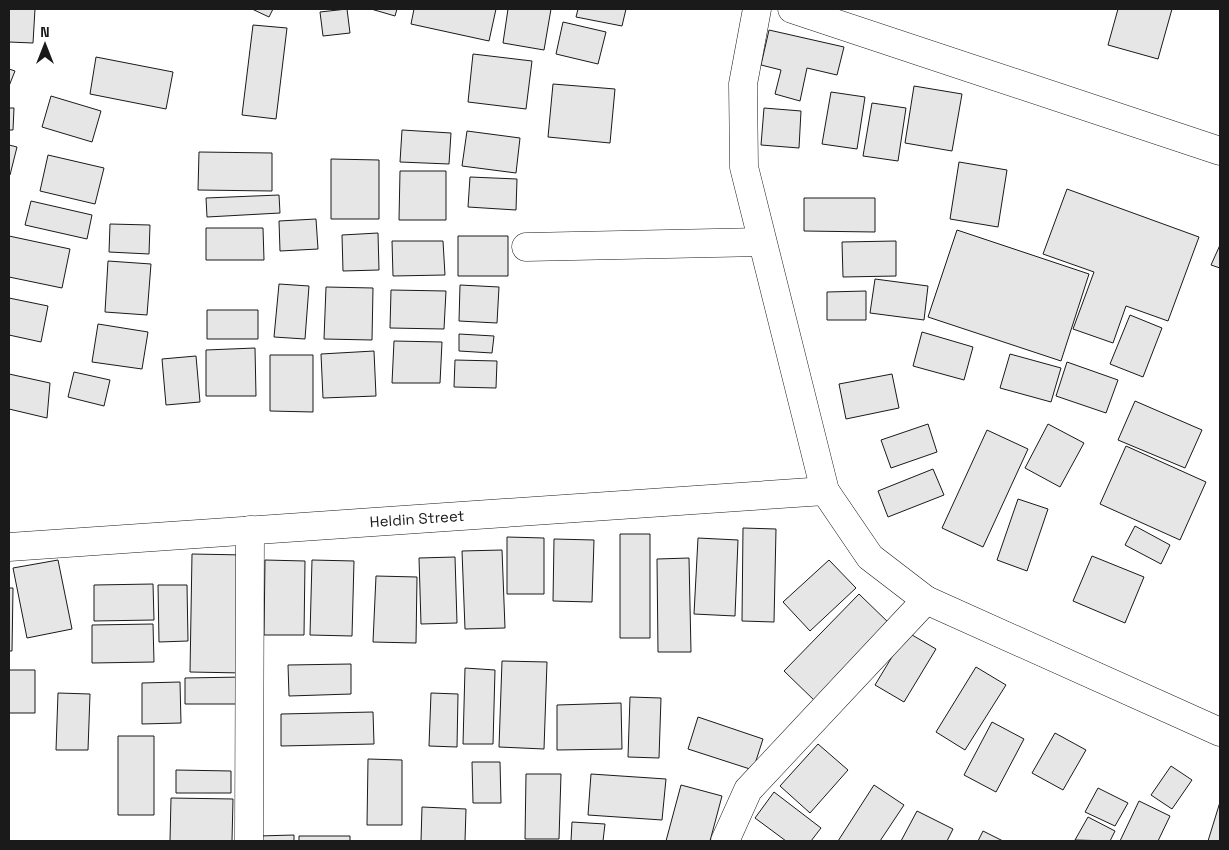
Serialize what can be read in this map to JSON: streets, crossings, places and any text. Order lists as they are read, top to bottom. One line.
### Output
{"streets":{"street":["Heldin Street"]},"north":"top"}
